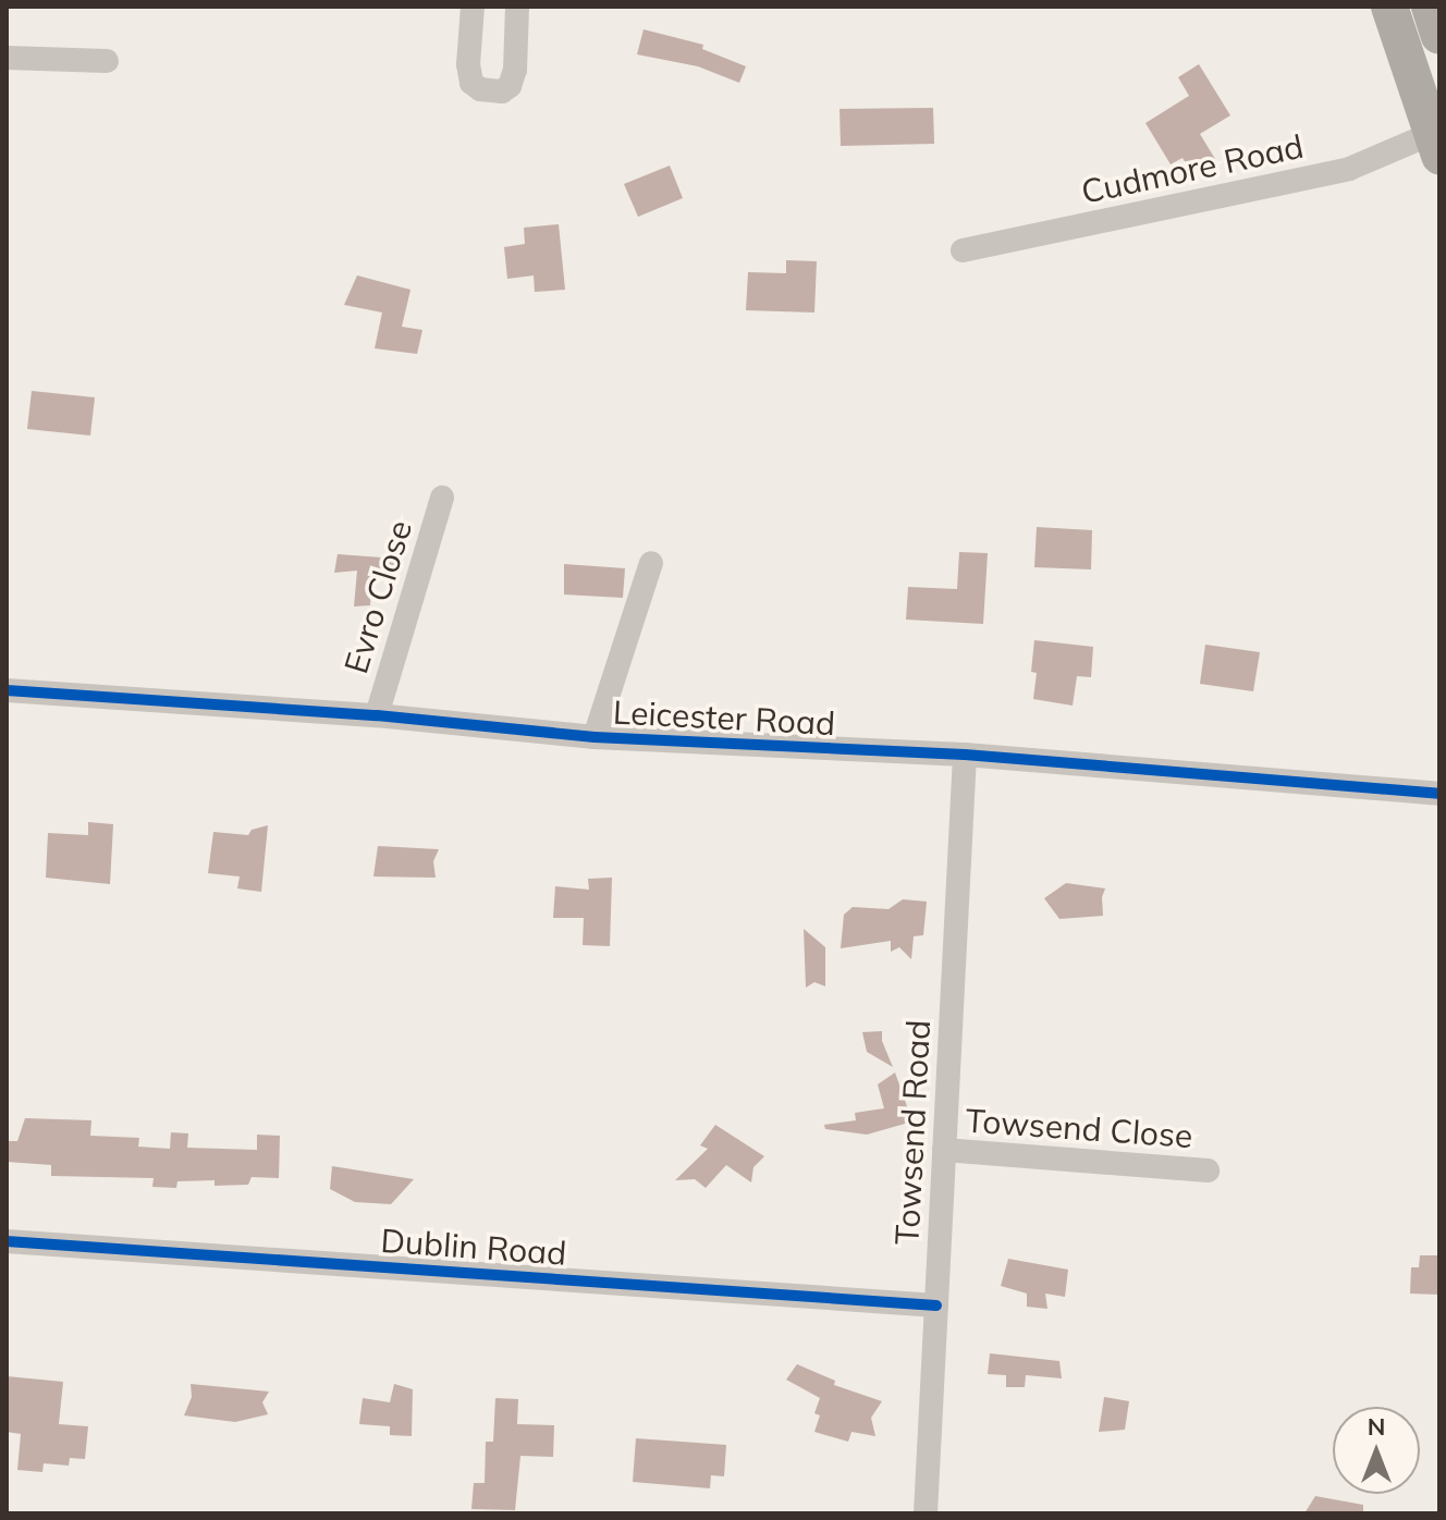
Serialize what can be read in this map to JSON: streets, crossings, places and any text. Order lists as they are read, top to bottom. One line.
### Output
{"streets":{"street":["Cudmore Road","Evro Close","Leicester Road","Towsend Close","Towsend Road","Dublin Road"]},"crossings":[["Evro Close","Leicester Road"],["Leicester Road","Towsend Road"],["Towsend Close","Towsend Road"],["Towsend Road","Dublin Road"]],"north":"top"}
